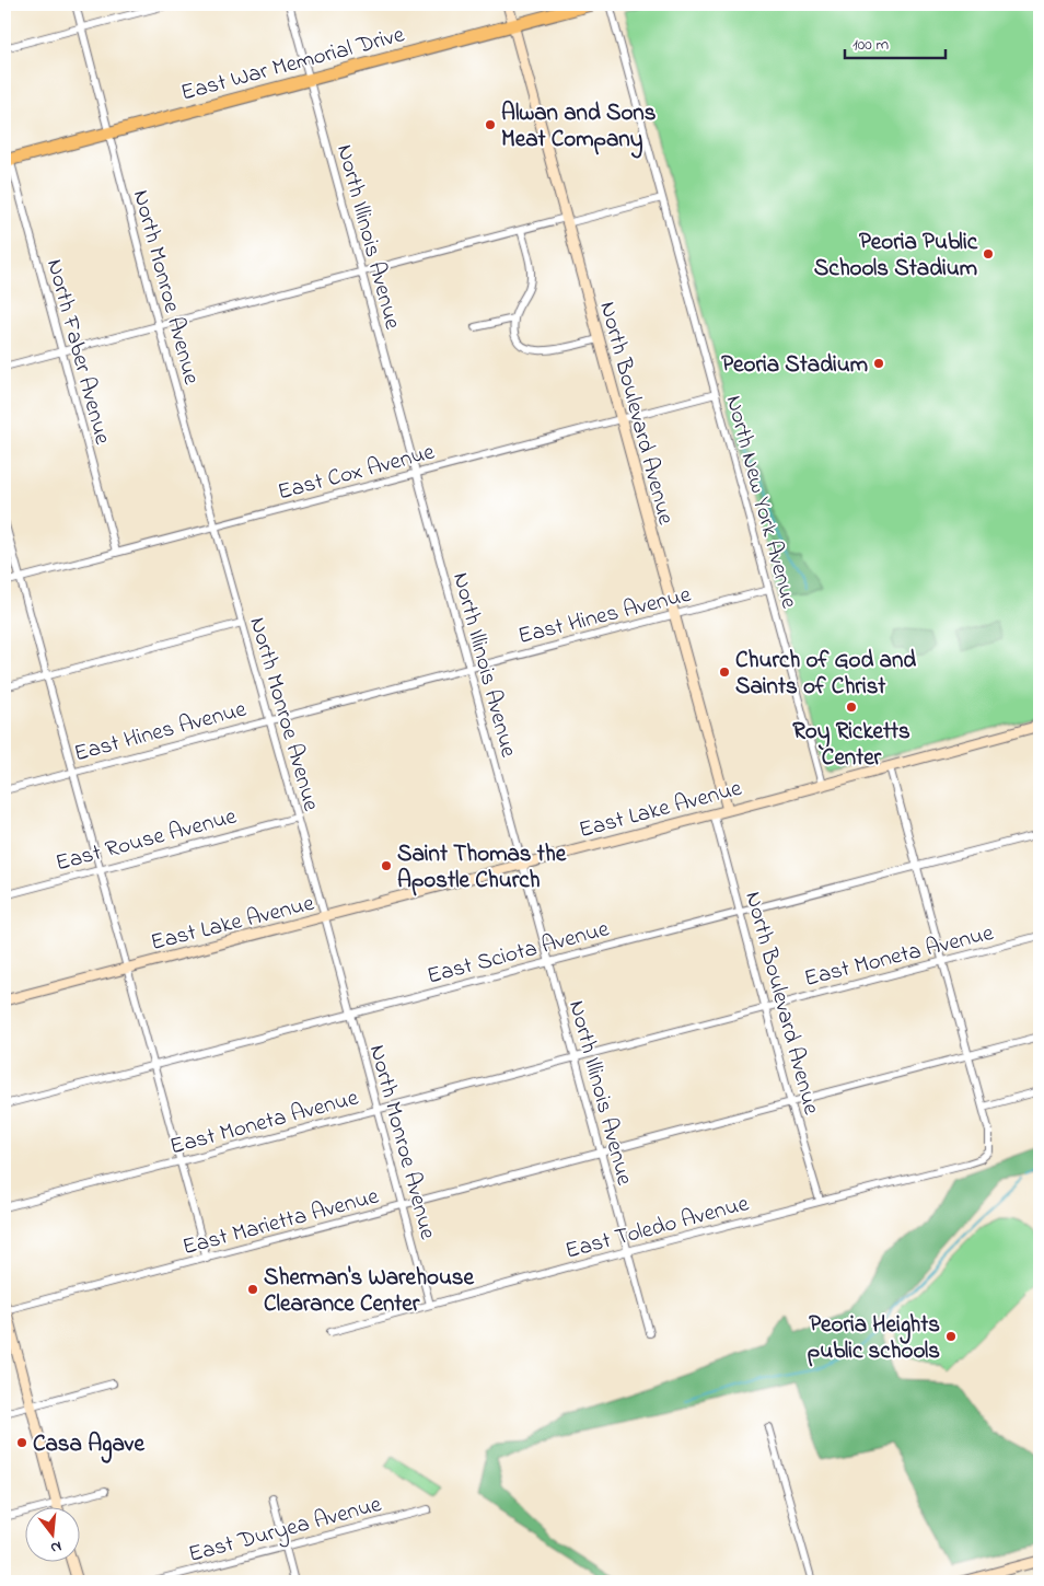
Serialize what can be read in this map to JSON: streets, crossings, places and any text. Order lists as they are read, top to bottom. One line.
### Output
{"streets":{"highway":["East War Memorial Drive"],"street":["North Illinois Avenue","North Monroe Avenue","North Faber Avenue","North Boulevard Avenue","East Cox Avenue","North New York Avenue","East Hines Avenue","East Lake Avenue","East Rouse Avenue","East Sciota Avenue","East Moneta Avenue","East Marietta Avenue","East Toledo Avenue","East Duryea Avenue"]},"crossings":[["East War Memorial Drive","North Illinois Avenue"],["East War Memorial Drive","North Monroe Avenue"],["East War Memorial Drive","North Faber Avenue"],["East War Memorial Drive","North Boulevard Avenue"],["North Illinois Avenue","East Cox Avenue"],["North Illinois Avenue","East Hines Avenue"],["North Illinois Avenue","East Lake Avenue"],["North Illinois Avenue","East Sciota Avenue"],["North Illinois Avenue","East Moneta Avenue"],["North Illinois Avenue","East Marietta Avenue"],["North Illinois Avenue","East Toledo Avenue"],["North Monroe Avenue","East Cox Avenue"],["North Monroe Avenue","East Hines Avenue"],["North Monroe Avenue","East Lake Avenue"],["North Monroe Avenue","East Rouse Avenue"],["North Monroe Avenue","East Sciota Avenue"],["North Monroe Avenue","East Moneta Avenue"],["North Monroe Avenue","East Marietta Avenue"],["North Monroe Avenue","East Toledo Avenue"],["North Faber Avenue","East Cox Avenue"],["North Boulevard Avenue","East Cox Avenue"],["North Boulevard Avenue","East Hines Avenue"],["North Boulevard Avenue","East Lake Avenue"],["North Boulevard Avenue","East Sciota Avenue"],["North Boulevard Avenue","East Moneta Avenue"],["North Boulevard Avenue","East Marietta Avenue"],["North Boulevard Avenue","East Toledo Avenue"],["East Cox Avenue","North New York Avenue"],["North New York Avenue","East Hines Avenue"],["North New York Avenue","East Lake Avenue"]],"places":["Alwan and Sons Meat Company","Peoria Public Schools Stadium","Peoria Stadium","Church of God and Saints of Christ","Roy Ricketts Center","Saint Thomas the Apostle Church","Sherman's Warehouse Clearance Center","Peoria Heights public schools","Casa Agave"],"scale_bar":"100 m","north":"bottom"}
